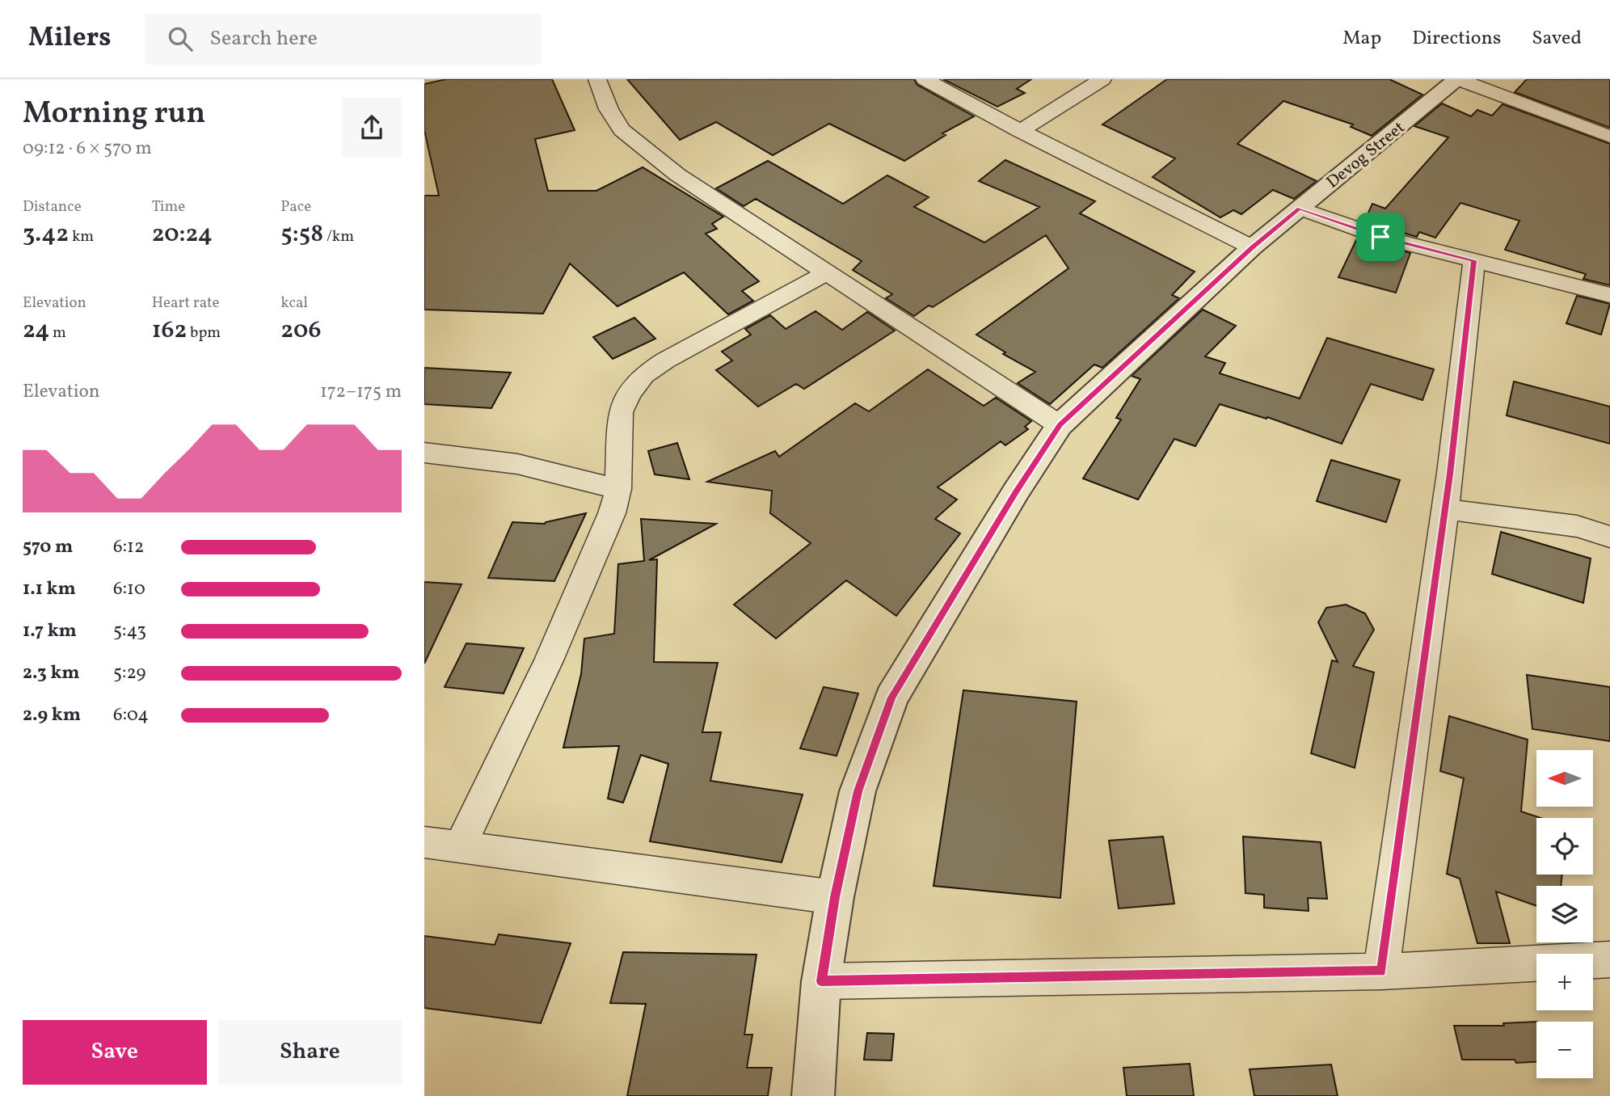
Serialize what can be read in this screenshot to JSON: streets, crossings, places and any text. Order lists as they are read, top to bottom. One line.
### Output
{"streets":{"street":["Devog Street"]},"north":"left","page":{"header":"Milers","search":"Search here","nav":["Map","Directions","Saved"],"heading":["Morning run","09:12 · 6 × 570 m"],"stats":[["Distance","3.42 km"],["Time","20:24"],["Pace","5:58 /km"],["Elevation","24 m"],["Heart rate","162 bpm"],["kcal","206"]],"chart":["Elevation","172–175 m"],"list":[{"name":"570 m","note":"6:12"},{"name":"1.1 km","note":"6:10"},{"name":"1.7 km","note":"5:43"},{"name":"2.3 km","note":"5:29"},{"name":"2.9 km","note":"6:04"}],"map_buttons":["+","−"],"buttons":["Save","Share"]}}
